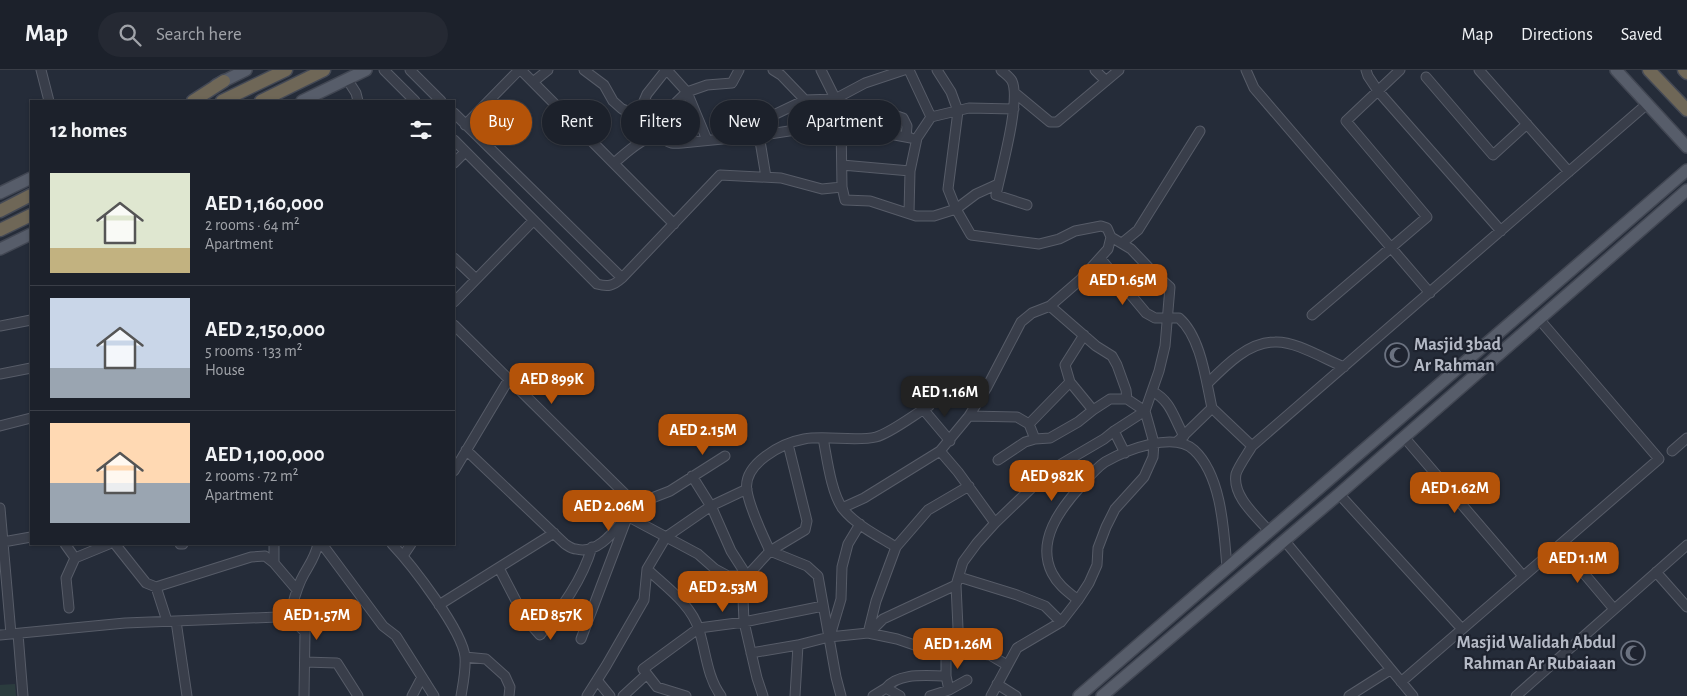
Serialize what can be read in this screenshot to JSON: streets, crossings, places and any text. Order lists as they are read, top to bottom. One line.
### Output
{"places":{"mosque":["Masjid 3bad Ar Rahman","Masjid Walidah Abdul Rahman Ar Rubaiaan"]},"page":{"header":"Map","search":"Search here","nav":["Map","Directions","Saved"],"chip":["Buy","Rent","Filters","New","Apartment"],"heading":"12 homes","list":[{"name":"AED 1,160,000","note":"2 rooms · 64 m² · Apartment"},{"name":"AED 2,150,000","note":"5 rooms · 133 m² · House"},{"name":"AED 1,100,000","note":"2 rooms · 72 m² · Apartment"}],"price":["AED 1.65M","AED 899K","AED 1.16M","AED 2.15M","AED 982K","AED 1.62M","AED 2.06M","AED 1.1M","AED 2.53M","AED 1.57M","AED 857K","AED 1.26M"]}}
